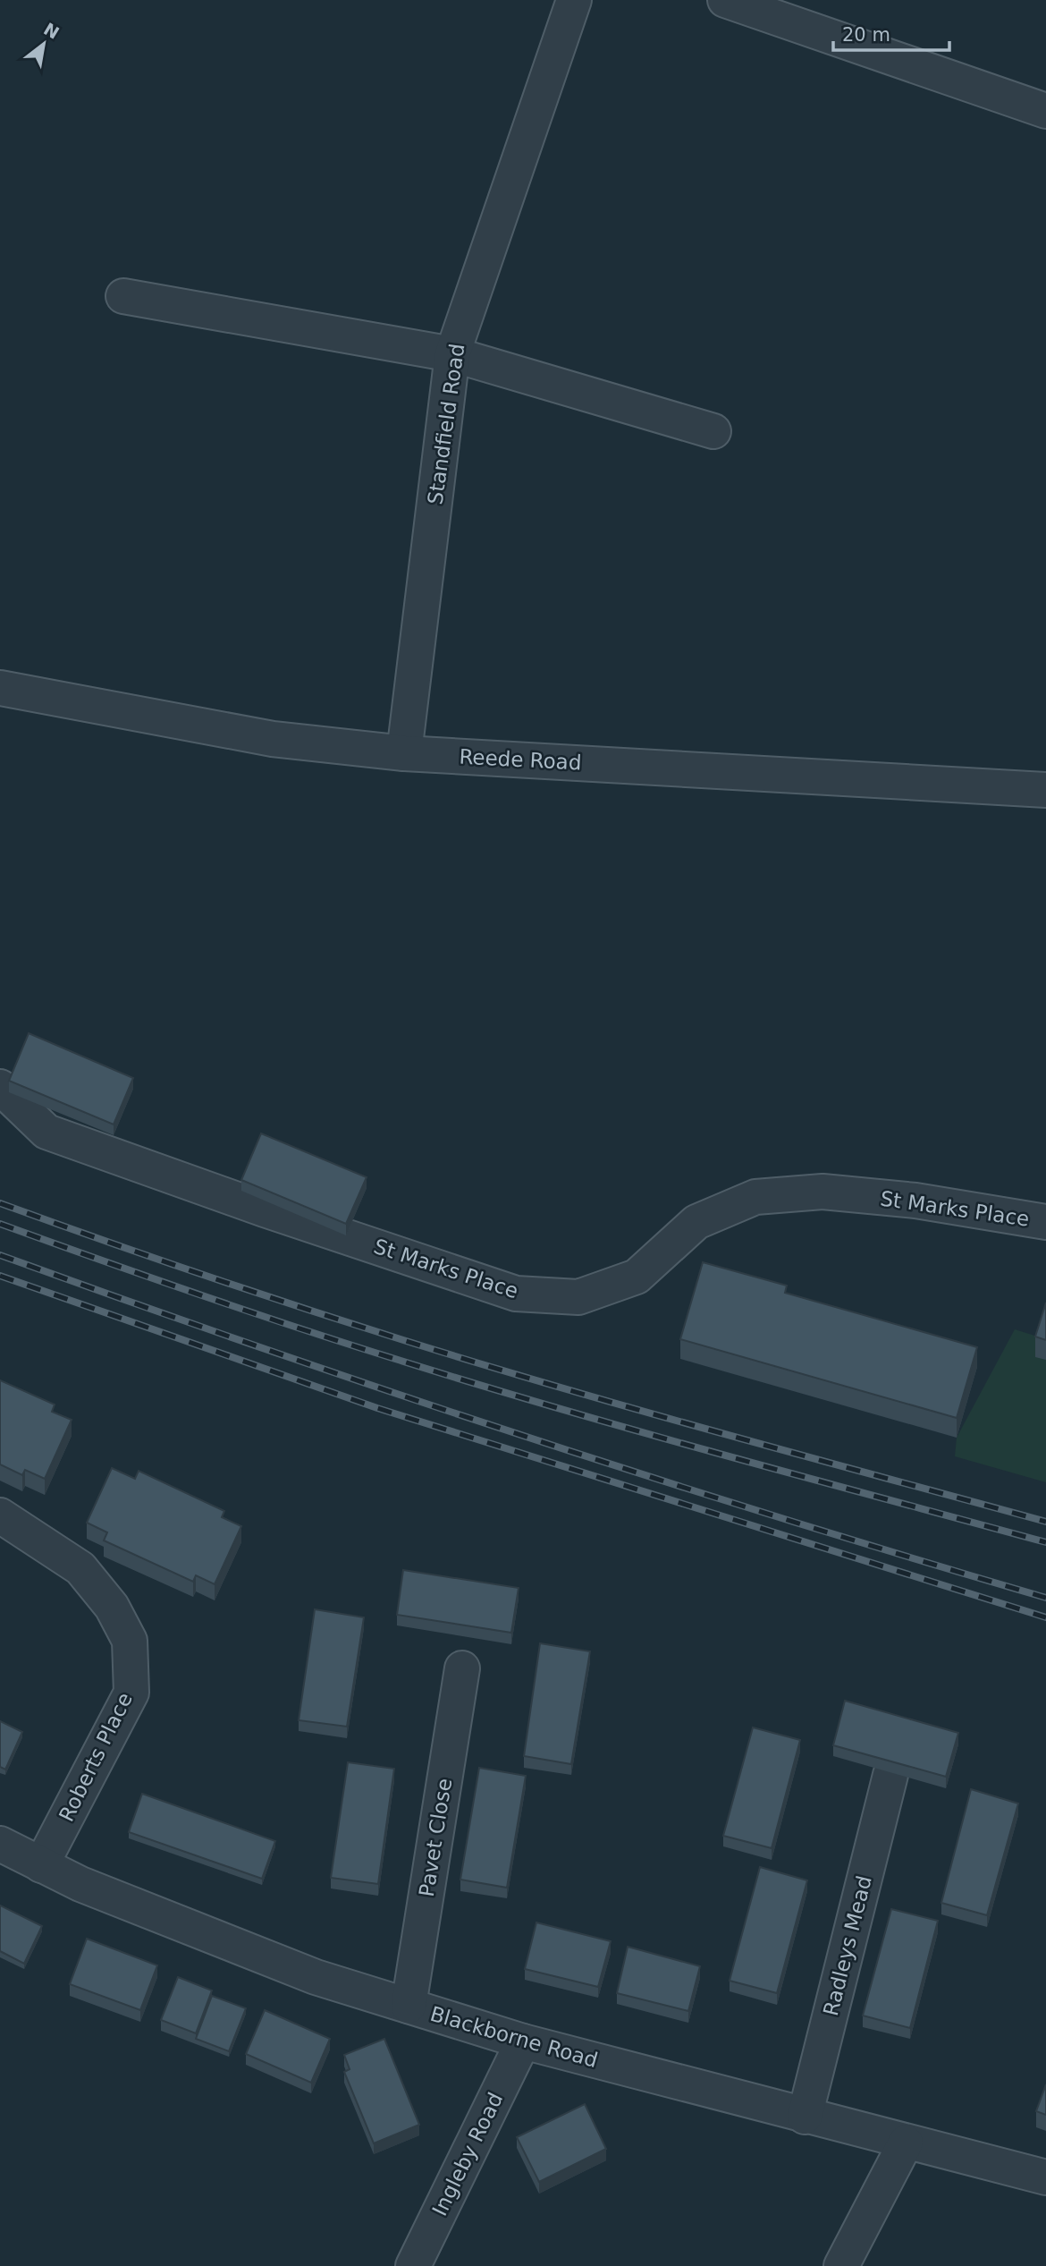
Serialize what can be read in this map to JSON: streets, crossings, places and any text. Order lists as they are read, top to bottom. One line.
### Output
{"streets":{"street":["Standfield Road","Reede Road","St Marks Place","Roberts Place","Pavet Close","Radleys Mead","Blackborne Road","Ingleby Road"]},"crossings":[["Standfield Road","Reede Road"],["Roberts Place","Blackborne Road"],["Pavet Close","Blackborne Road"],["Radleys Mead","Blackborne Road"],["Blackborne Road","Ingleby Road"]],"scale_bar":"20 m","north":"top right"}
